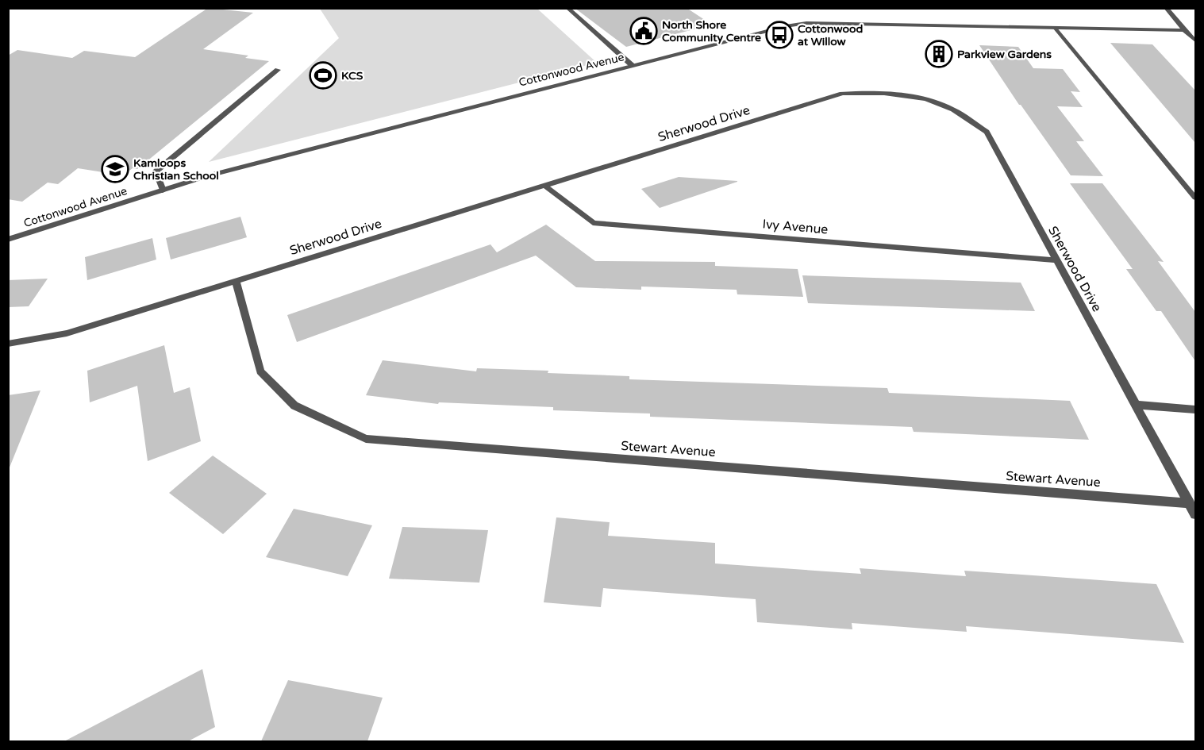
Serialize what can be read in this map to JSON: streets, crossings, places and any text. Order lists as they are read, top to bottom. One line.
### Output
{"streets":{"street":["Cottonwood Avenue","Sherwood Drive","Ivy Avenue","Stewart Avenue"]},"crossings":[["Sherwood Drive","Ivy Avenue"],["Sherwood Drive","Stewart Avenue"]],"places":{"public building":["North Shore Community Centre"],"bus stop":["Cottonwood at Willow"],"building":["Parkview Gardens"],"sports":["KCS"],"school or university":["Kamloops Christian School"]}}
